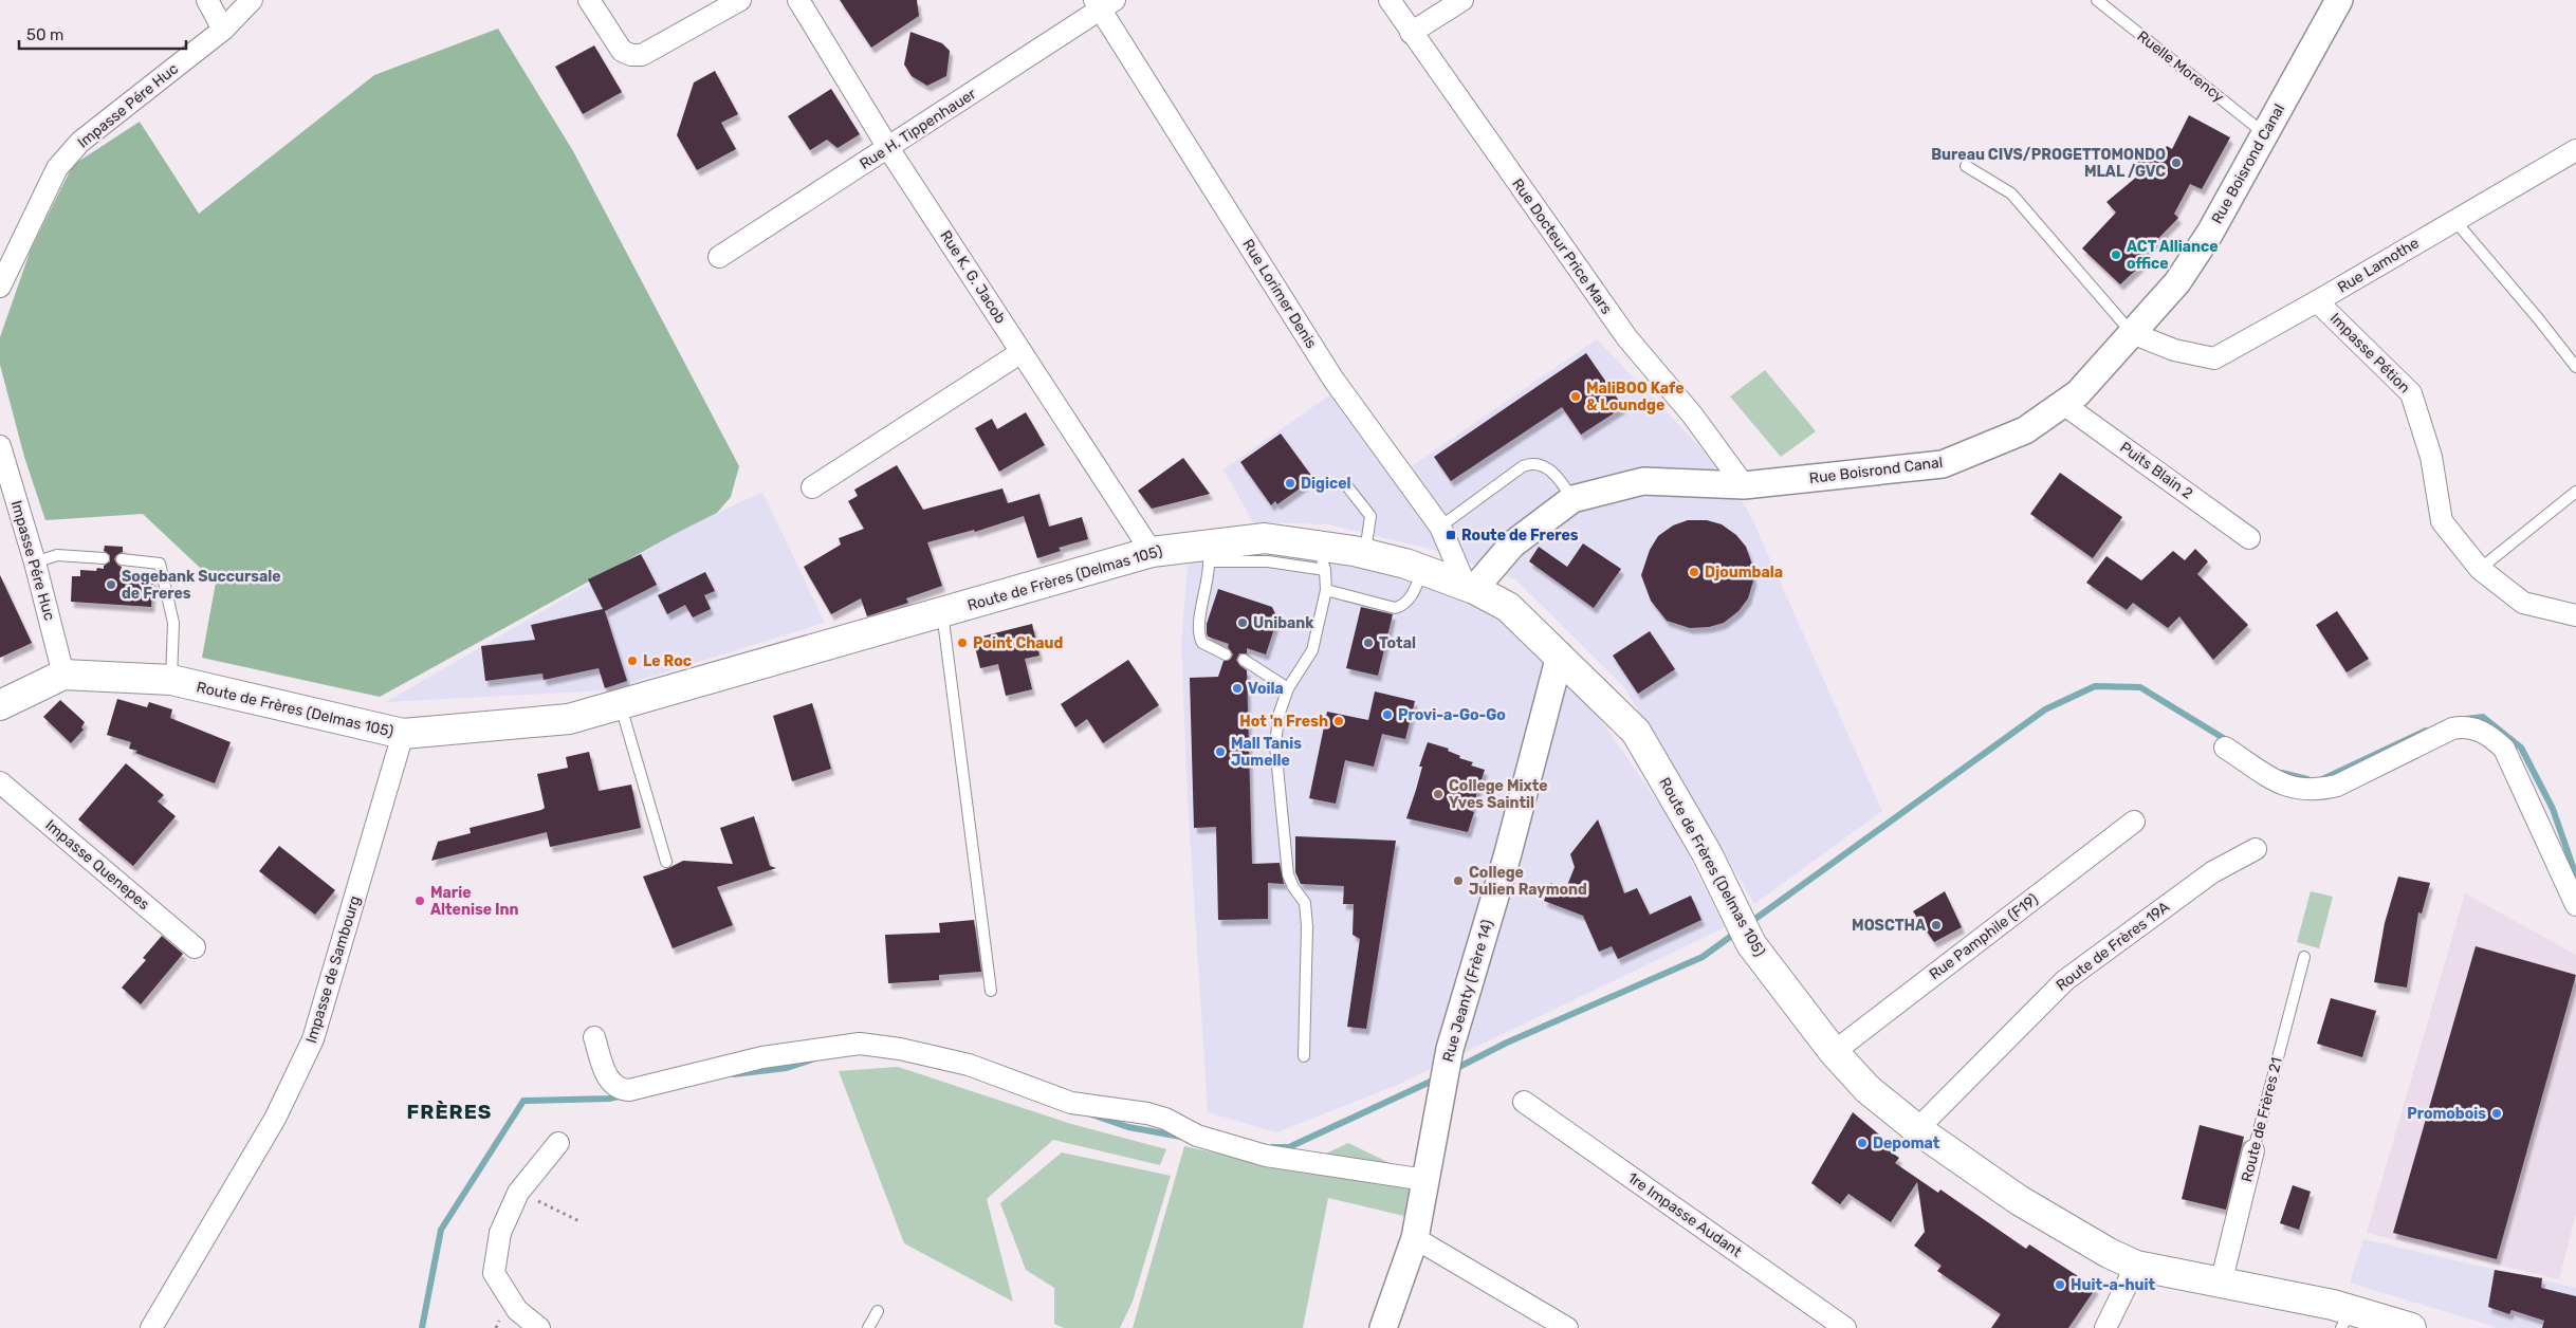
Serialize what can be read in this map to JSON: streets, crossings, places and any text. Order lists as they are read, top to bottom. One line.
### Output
{"streets":{"main road":["Route de Frères (Delmas 105)"],"street":["Impasse Pére Huc","Rue H. Tippenhauer","Rue Boisrond Canal","Rue Docteur Price Mars","Rue Lamothe","Rue K. G. Jacob","Rue Lorimer Denis","Impasse Pétion","Puits Blain 2","Impasse Quenepes","Rue Pamphile (F19)","Route de Frères 19A","Impasse de Sambourg","Rue Jeanty (Frère 14)","Route de Frères 21","1re Impasse Audant"],"lane":["Ruelle Morency"]},"crossings":[["Ruelle Morency","Rue Boisrond Canal"],["Impasse Pére Huc","Route de Frères (Delmas 105)"],["Rue H. Tippenhauer","Rue K. G. Jacob"],["Rue H. Tippenhauer","Rue Lorimer Denis"],["Rue Boisrond Canal","Rue Docteur Price Mars"],["Rue Boisrond Canal","Rue Lamothe"],["Rue Boisrond Canal","Rue Lorimer Denis"],["Rue Boisrond Canal","Puits Blain 2"],["Rue Boisrond Canal","Route de Frères (Delmas 105)"],["Rue Lamothe","Impasse Pétion"],["Rue K. G. Jacob","Route de Frères (Delmas 105)"],["Rue Lorimer Denis","Route de Frères (Delmas 105)"],["Route de Frères (Delmas 105)","Rue Pamphile (F19)"],["Route de Frères (Delmas 105)","Route de Frères 19A"],["Route de Frères (Delmas 105)","Impasse de Sambourg"],["Route de Frères (Delmas 105)","Rue Jeanty (Frère 14)"],["Route de Frères (Delmas 105)","Route de Frères 21"]],"districts":["FRÈRES"],"places":{"other":["Bureau CIVS/PROGETTOMONDO MLAL /GVC","ACT Alliance office","MaliBOO Kafe & Loundge","Digicel","Djoumbala","Sogebank Succursale de Freres","Unibank","Point Chaud","Total","Le Roc","Voila","Provi-a-Go-Go","Hot 'n Fresh","Mall Tanis Jumelle","College Mixte Yves Saintil","College Julien Raymond","Marie Altenise Inn","MOSCTHA","Promobois","Depomat","Huit-a-huit"],"transit":["Route de Freres"]},"scale_bar":"50 m"}
